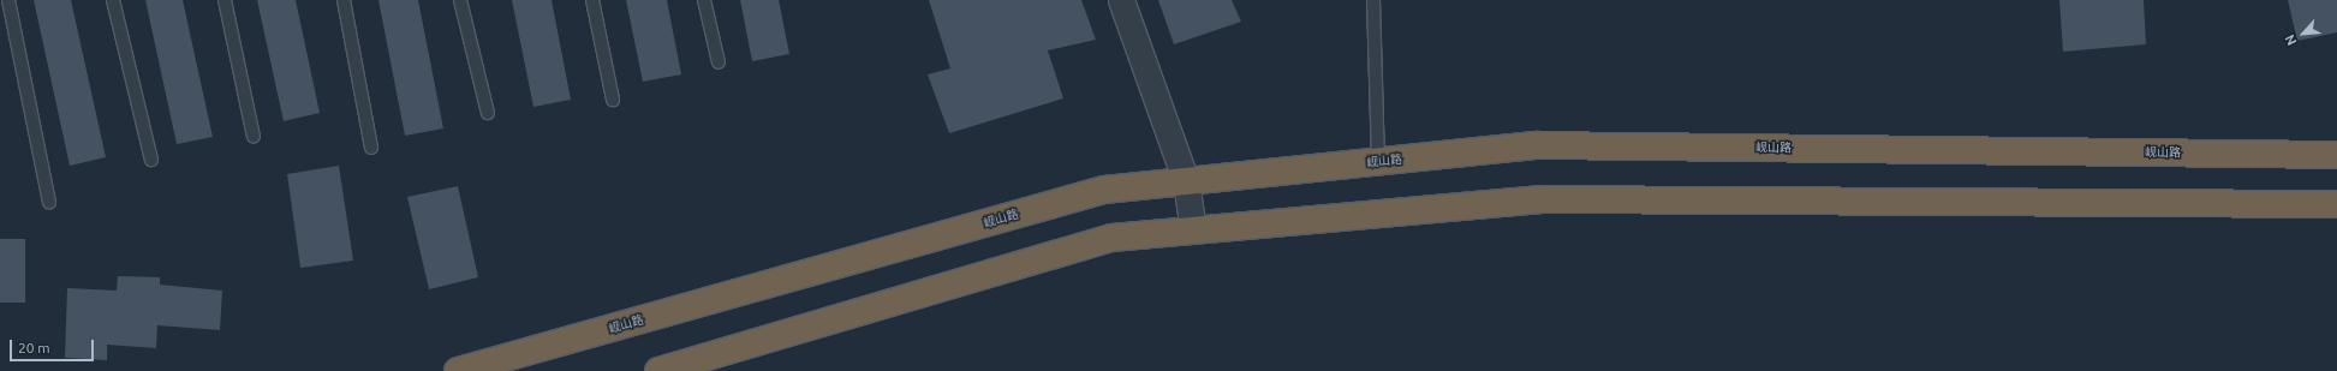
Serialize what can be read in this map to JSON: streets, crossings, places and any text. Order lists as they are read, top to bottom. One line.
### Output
{"streets":{"highway":["岘山路"]},"scale_bar":"20 m","north":"bottom left"}
